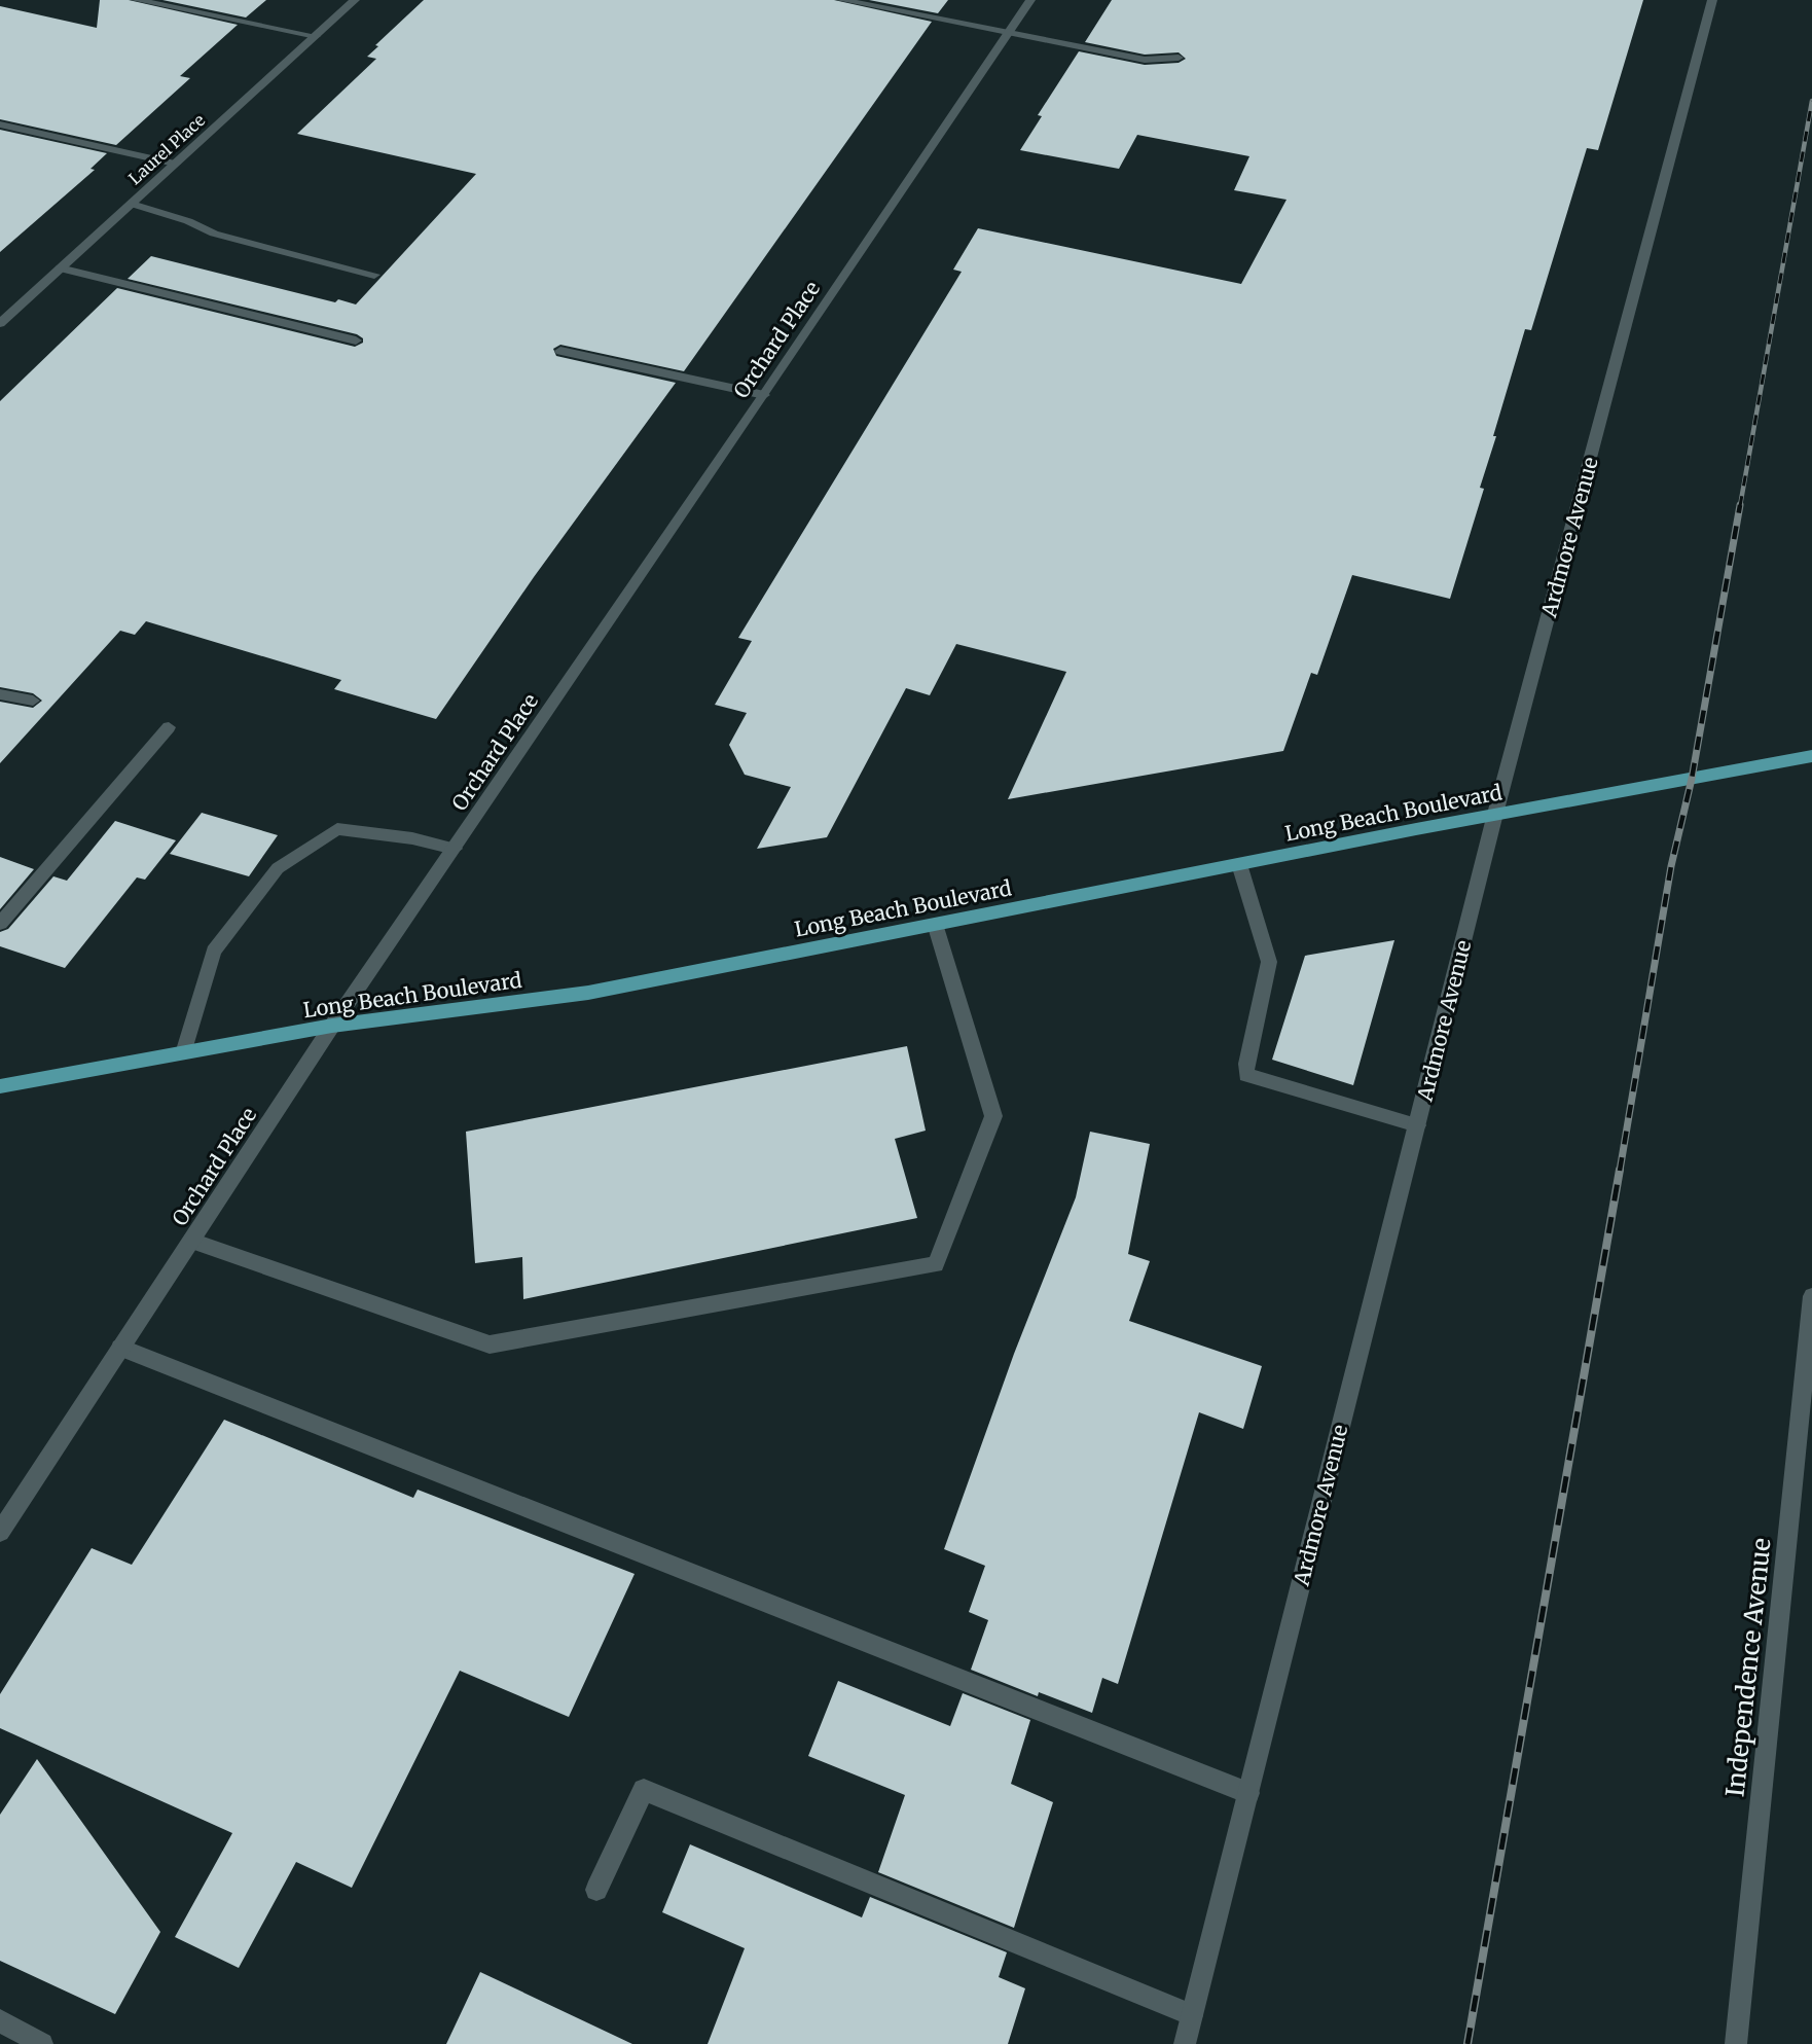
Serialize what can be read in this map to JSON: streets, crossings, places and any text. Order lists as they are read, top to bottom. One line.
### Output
{"streets":{"main road":["Long Beach Boulevard"],"street":["Laurel Place","Orchard Place","Ardmore Avenue","Independence Avenue"]},"crossings":[["Orchard Place","Long Beach Boulevard"],["Ardmore Avenue","Long Beach Boulevard"]]}
